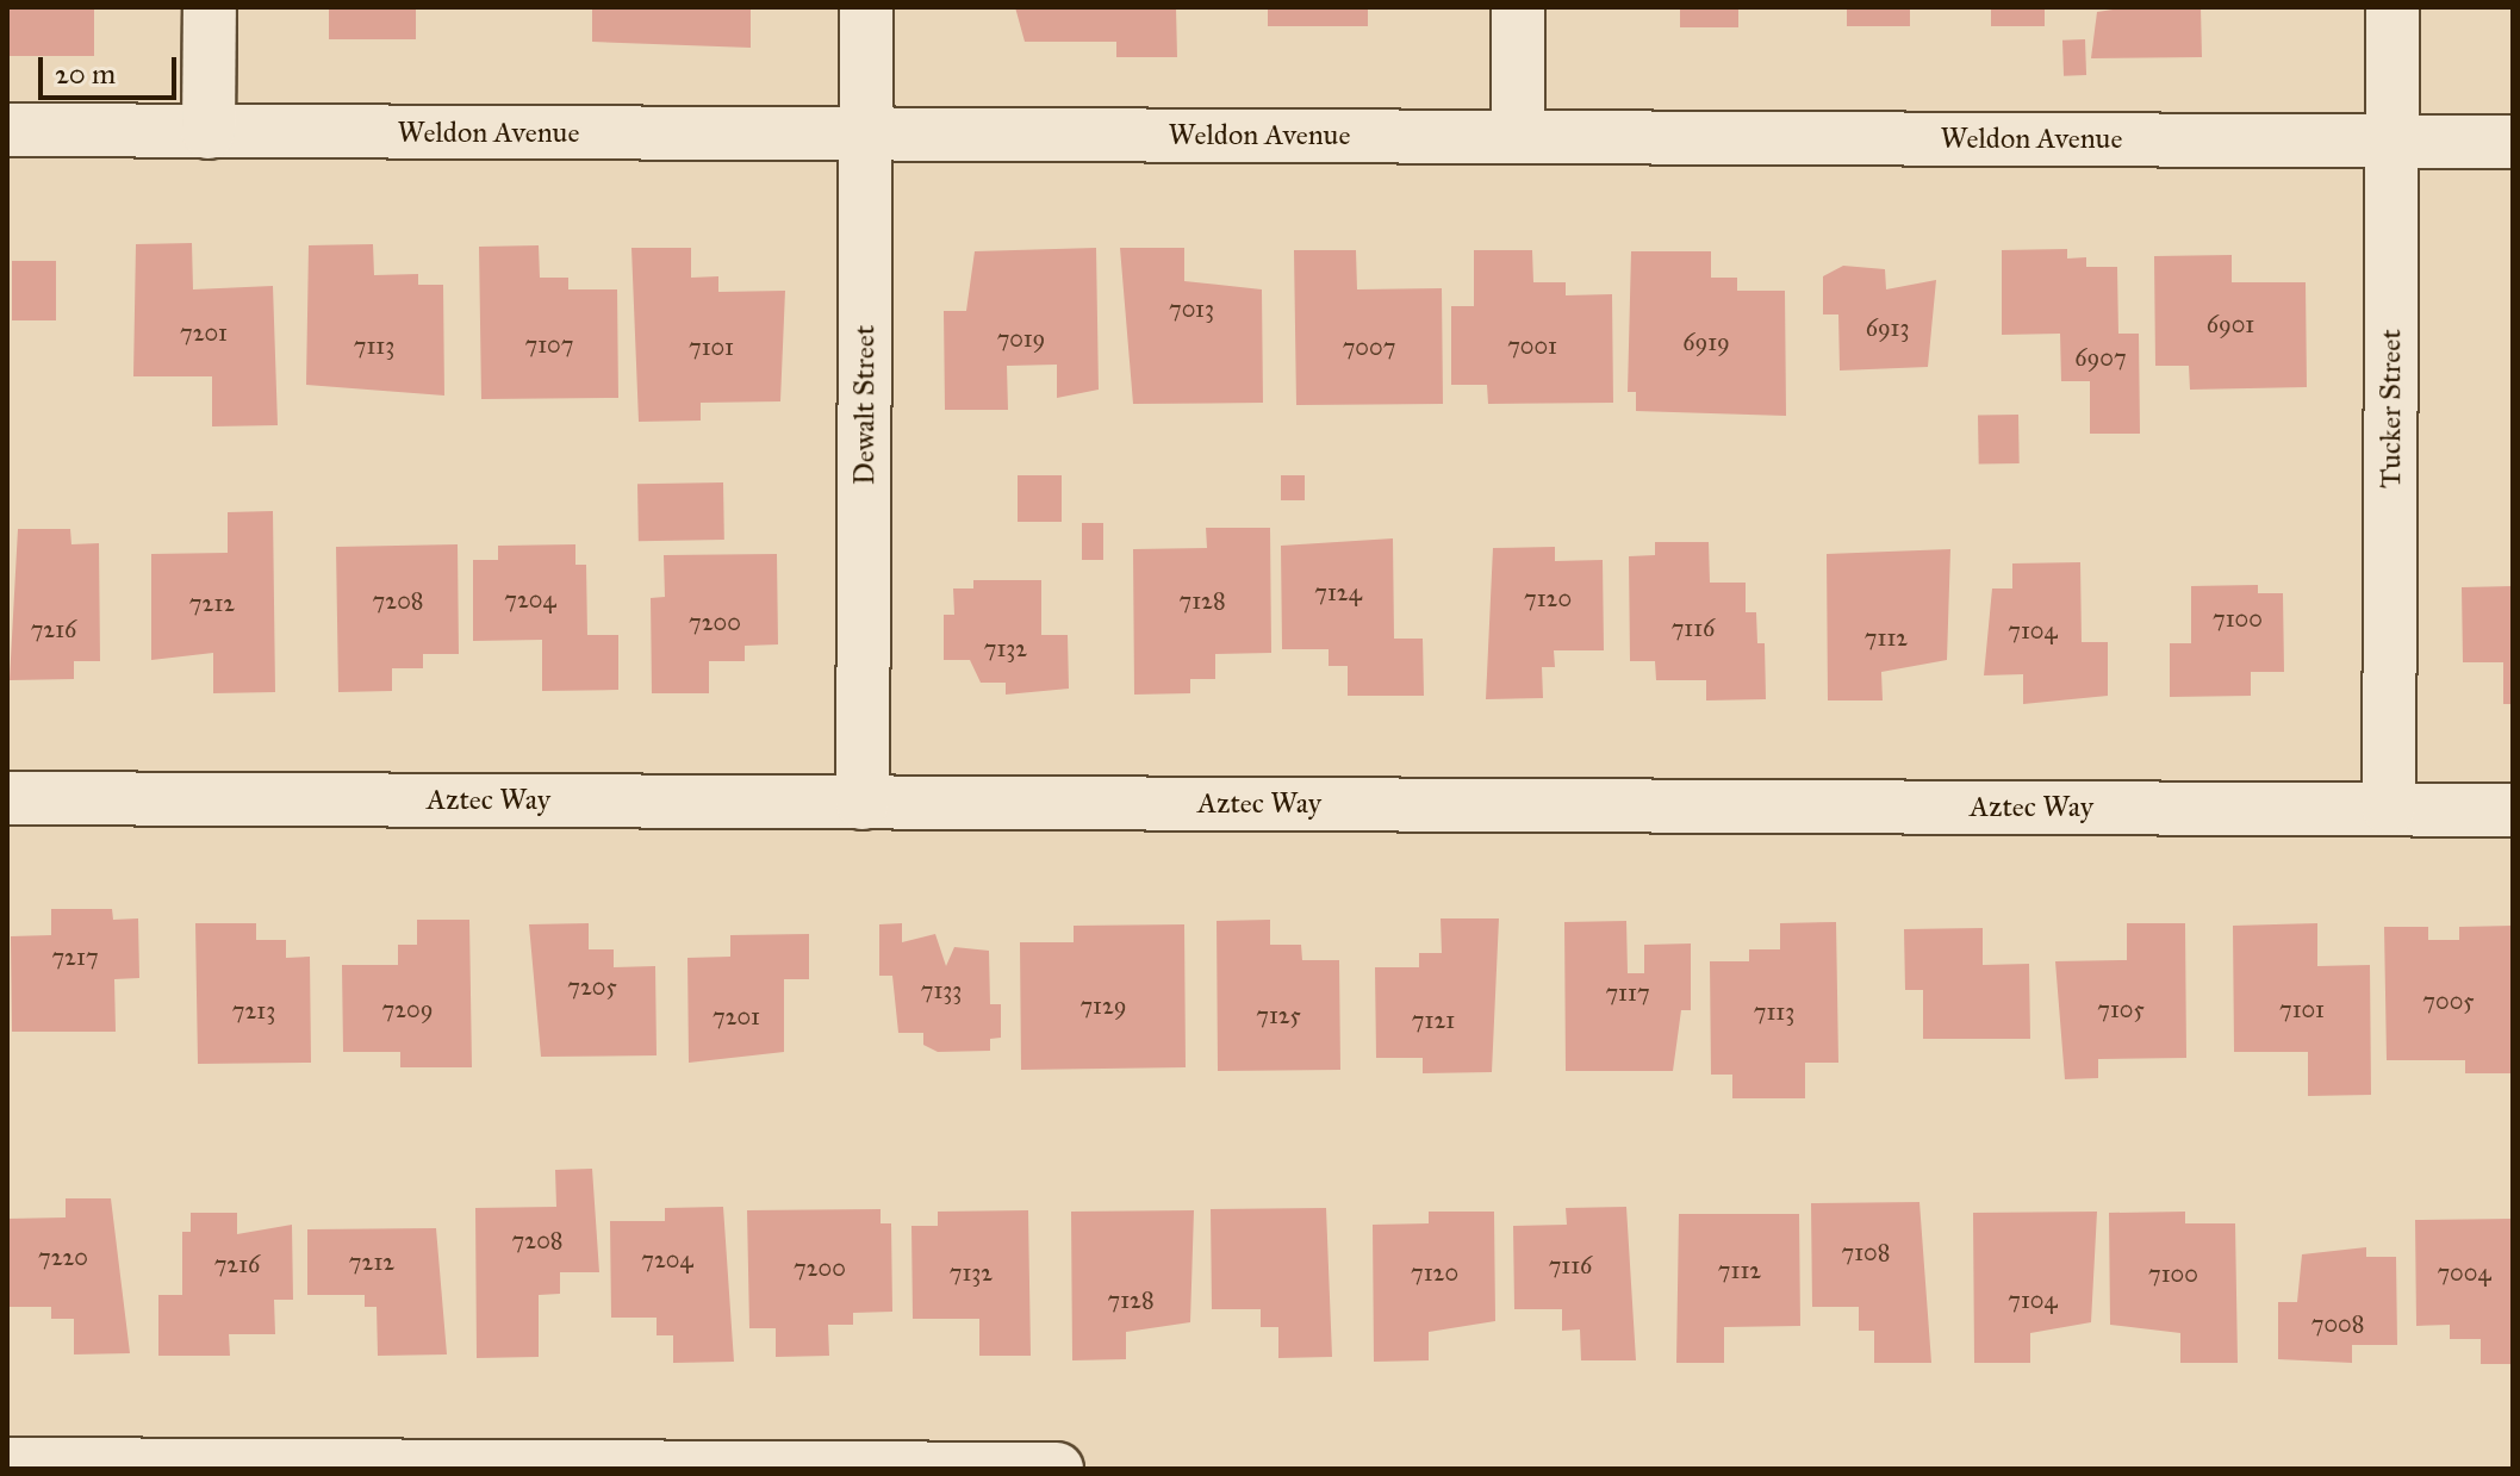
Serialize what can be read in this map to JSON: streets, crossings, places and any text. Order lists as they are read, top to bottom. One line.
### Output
{"streets":{"street":["Weldon Avenue","Dewalt Street","Tucker Street","Aztec Way"]},"crossings":[["Weldon Avenue","Dewalt Street"],["Weldon Avenue","Tucker Street"],["Dewalt Street","Aztec Way"],["Tucker Street","Aztec Way"]],"house_numbers":["7013","6901","6913","7201","7019","6919","7107","7113","7001","7101","7007","6907","7124","7120","7204","7208","7128","7212","7100","7200","7116","7216","7104","7112","7132","7217","7205","7133","7117","7005","7129","7209","7105","7101","7213","7113","7125","7201","7121","7208","7108","7220","7204","7212","7216","7116","7200","7112","7132","7120","7004","7100","7128","7104","7008"],"scale_bar":"20 m"}
